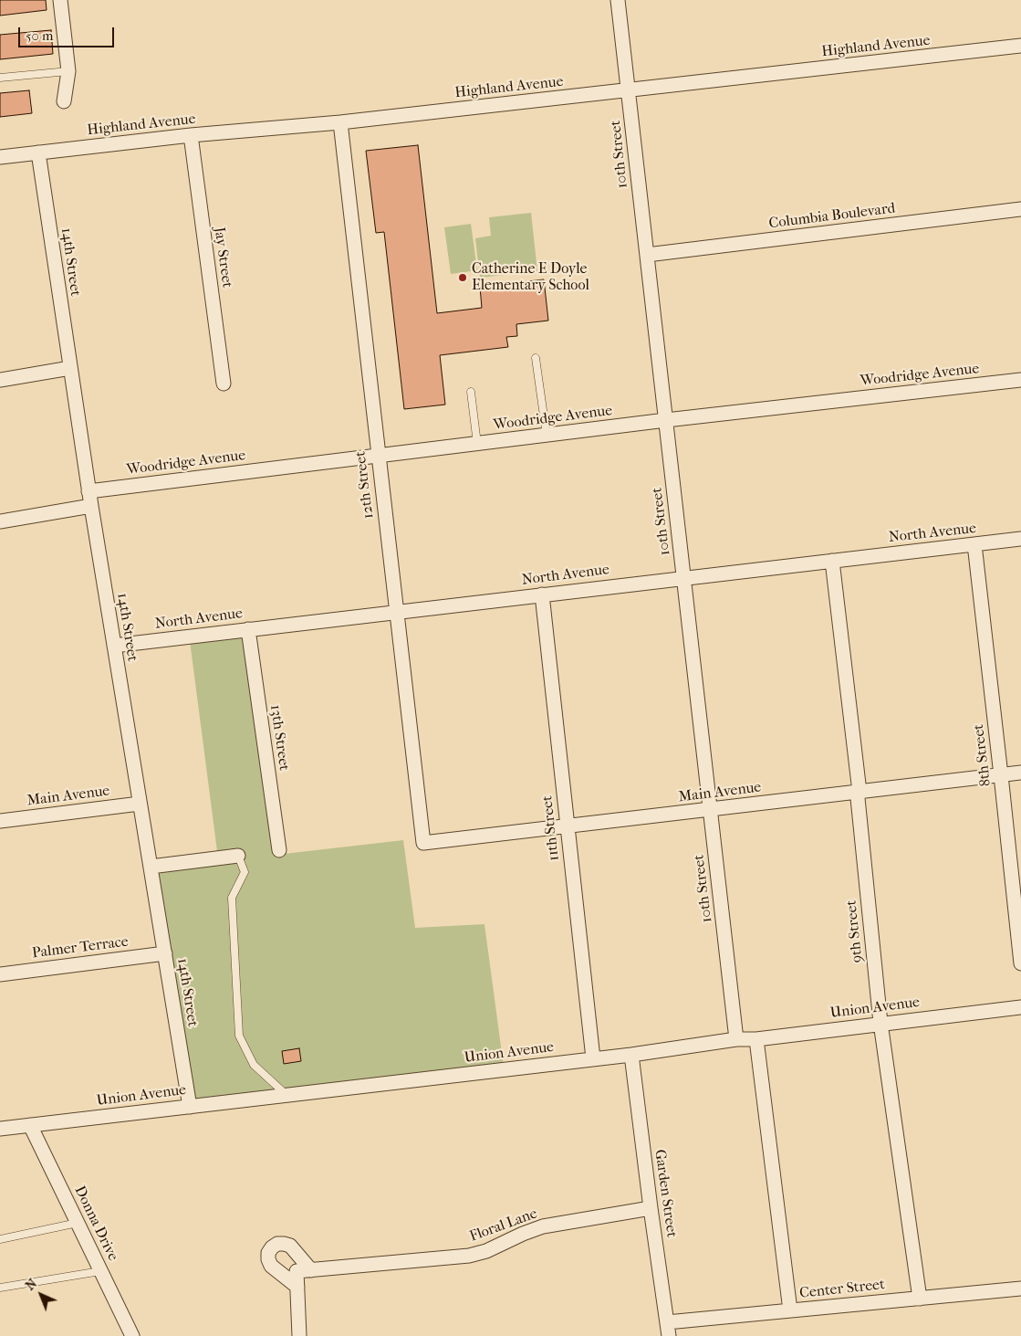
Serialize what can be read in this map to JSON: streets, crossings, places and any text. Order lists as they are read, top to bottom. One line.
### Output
{"streets":{"street":["Highland Avenue","10th Street","Columbia Boulevard","Jay Street","14th Street","Woodridge Avenue","12th Street","North Avenue","13th Street","8th Street","Main Avenue","11th Street","9th Street","Palmer Terrace","Union Avenue","Garden Street","Donna Drive","Floral Lane","Center Street"]},"crossings":[["Highland Avenue","10th Street"],["Highland Avenue","Jay Street"],["Highland Avenue","14th Street"],["Highland Avenue","12th Street"],["10th Street","Columbia Boulevard"],["10th Street","Woodridge Avenue"],["10th Street","North Avenue"],["10th Street","Main Avenue"],["10th Street","Union Avenue"],["14th Street","Woodridge Avenue"],["14th Street","North Avenue"],["14th Street","Main Avenue"],["14th Street","Palmer Terrace"],["14th Street","Union Avenue"],["Woodridge Avenue","12th Street"],["12th Street","North Avenue"],["12th Street","Main Avenue"],["North Avenue","13th Street"],["North Avenue","8th Street"],["North Avenue","11th Street"],["North Avenue","9th Street"],["8th Street","Main Avenue"],["Main Avenue","11th Street"],["Main Avenue","9th Street"],["11th Street","Union Avenue"],["9th Street","Union Avenue"],["9th Street","Center Street"],["Union Avenue","Garden Street"],["Union Avenue","Donna Drive"],["Garden Street","Floral Lane"],["Garden Street","Center Street"]],"places":["Catherine E Doyle Elementary School"],"scale_bar":"50 m","north":"top left"}
